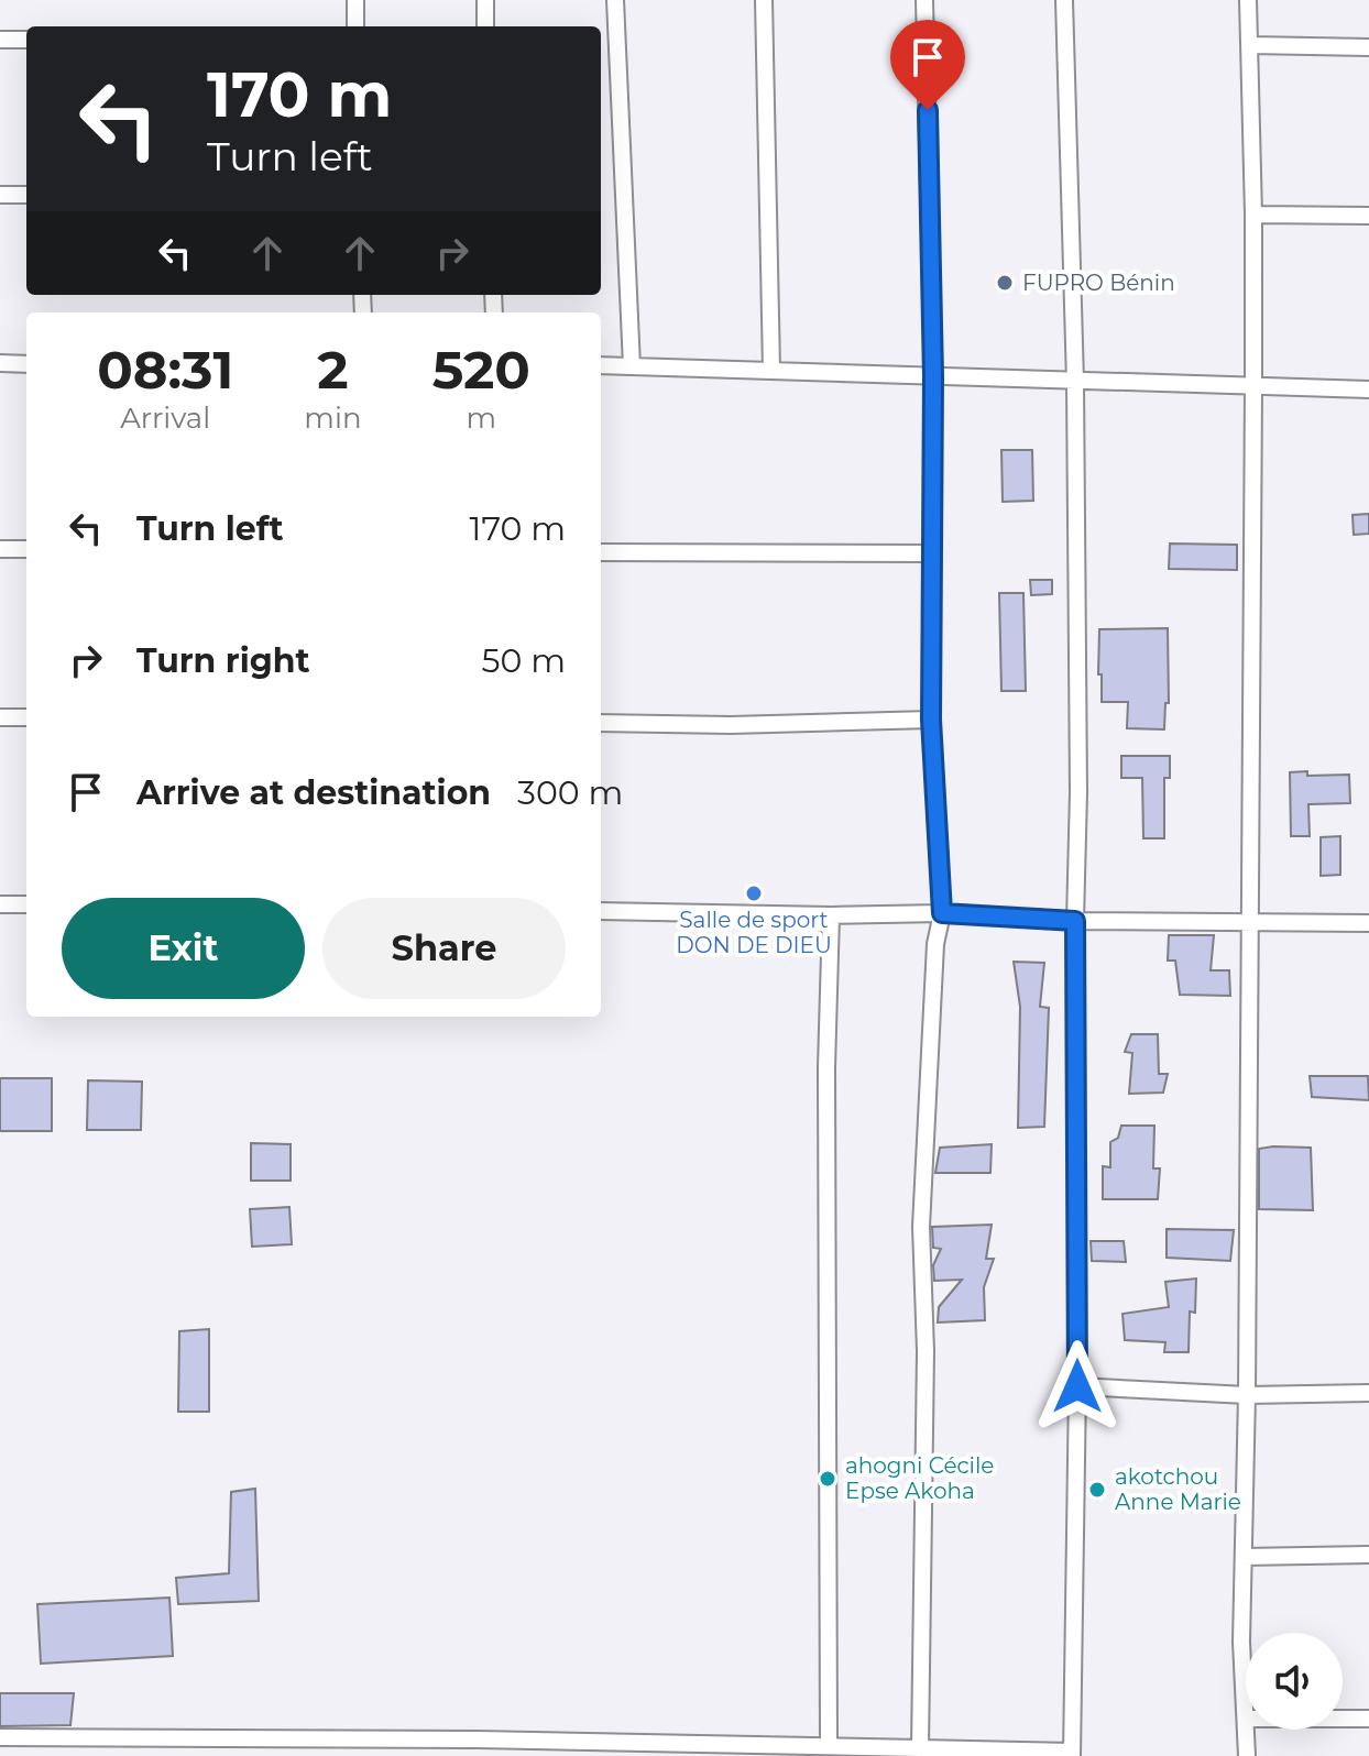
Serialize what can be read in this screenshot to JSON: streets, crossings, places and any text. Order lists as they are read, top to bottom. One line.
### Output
{"places":["FUPRO Bénin","Salle de sport DON DE DIEU","ahogni Cécile Epse Akoha","akotchou Anne Marie"],"page":{"turn":["170 m","Turn left"],"eta":["08:31","Arrival","2","min","520","m"],"list":[{"name":"Turn left","value":"170 m"},{"name":"Turn right","value":"50 m"},{"name":"Arrive at destination","value":"300 m"}],"buttons":["Exit","Share"]}}
